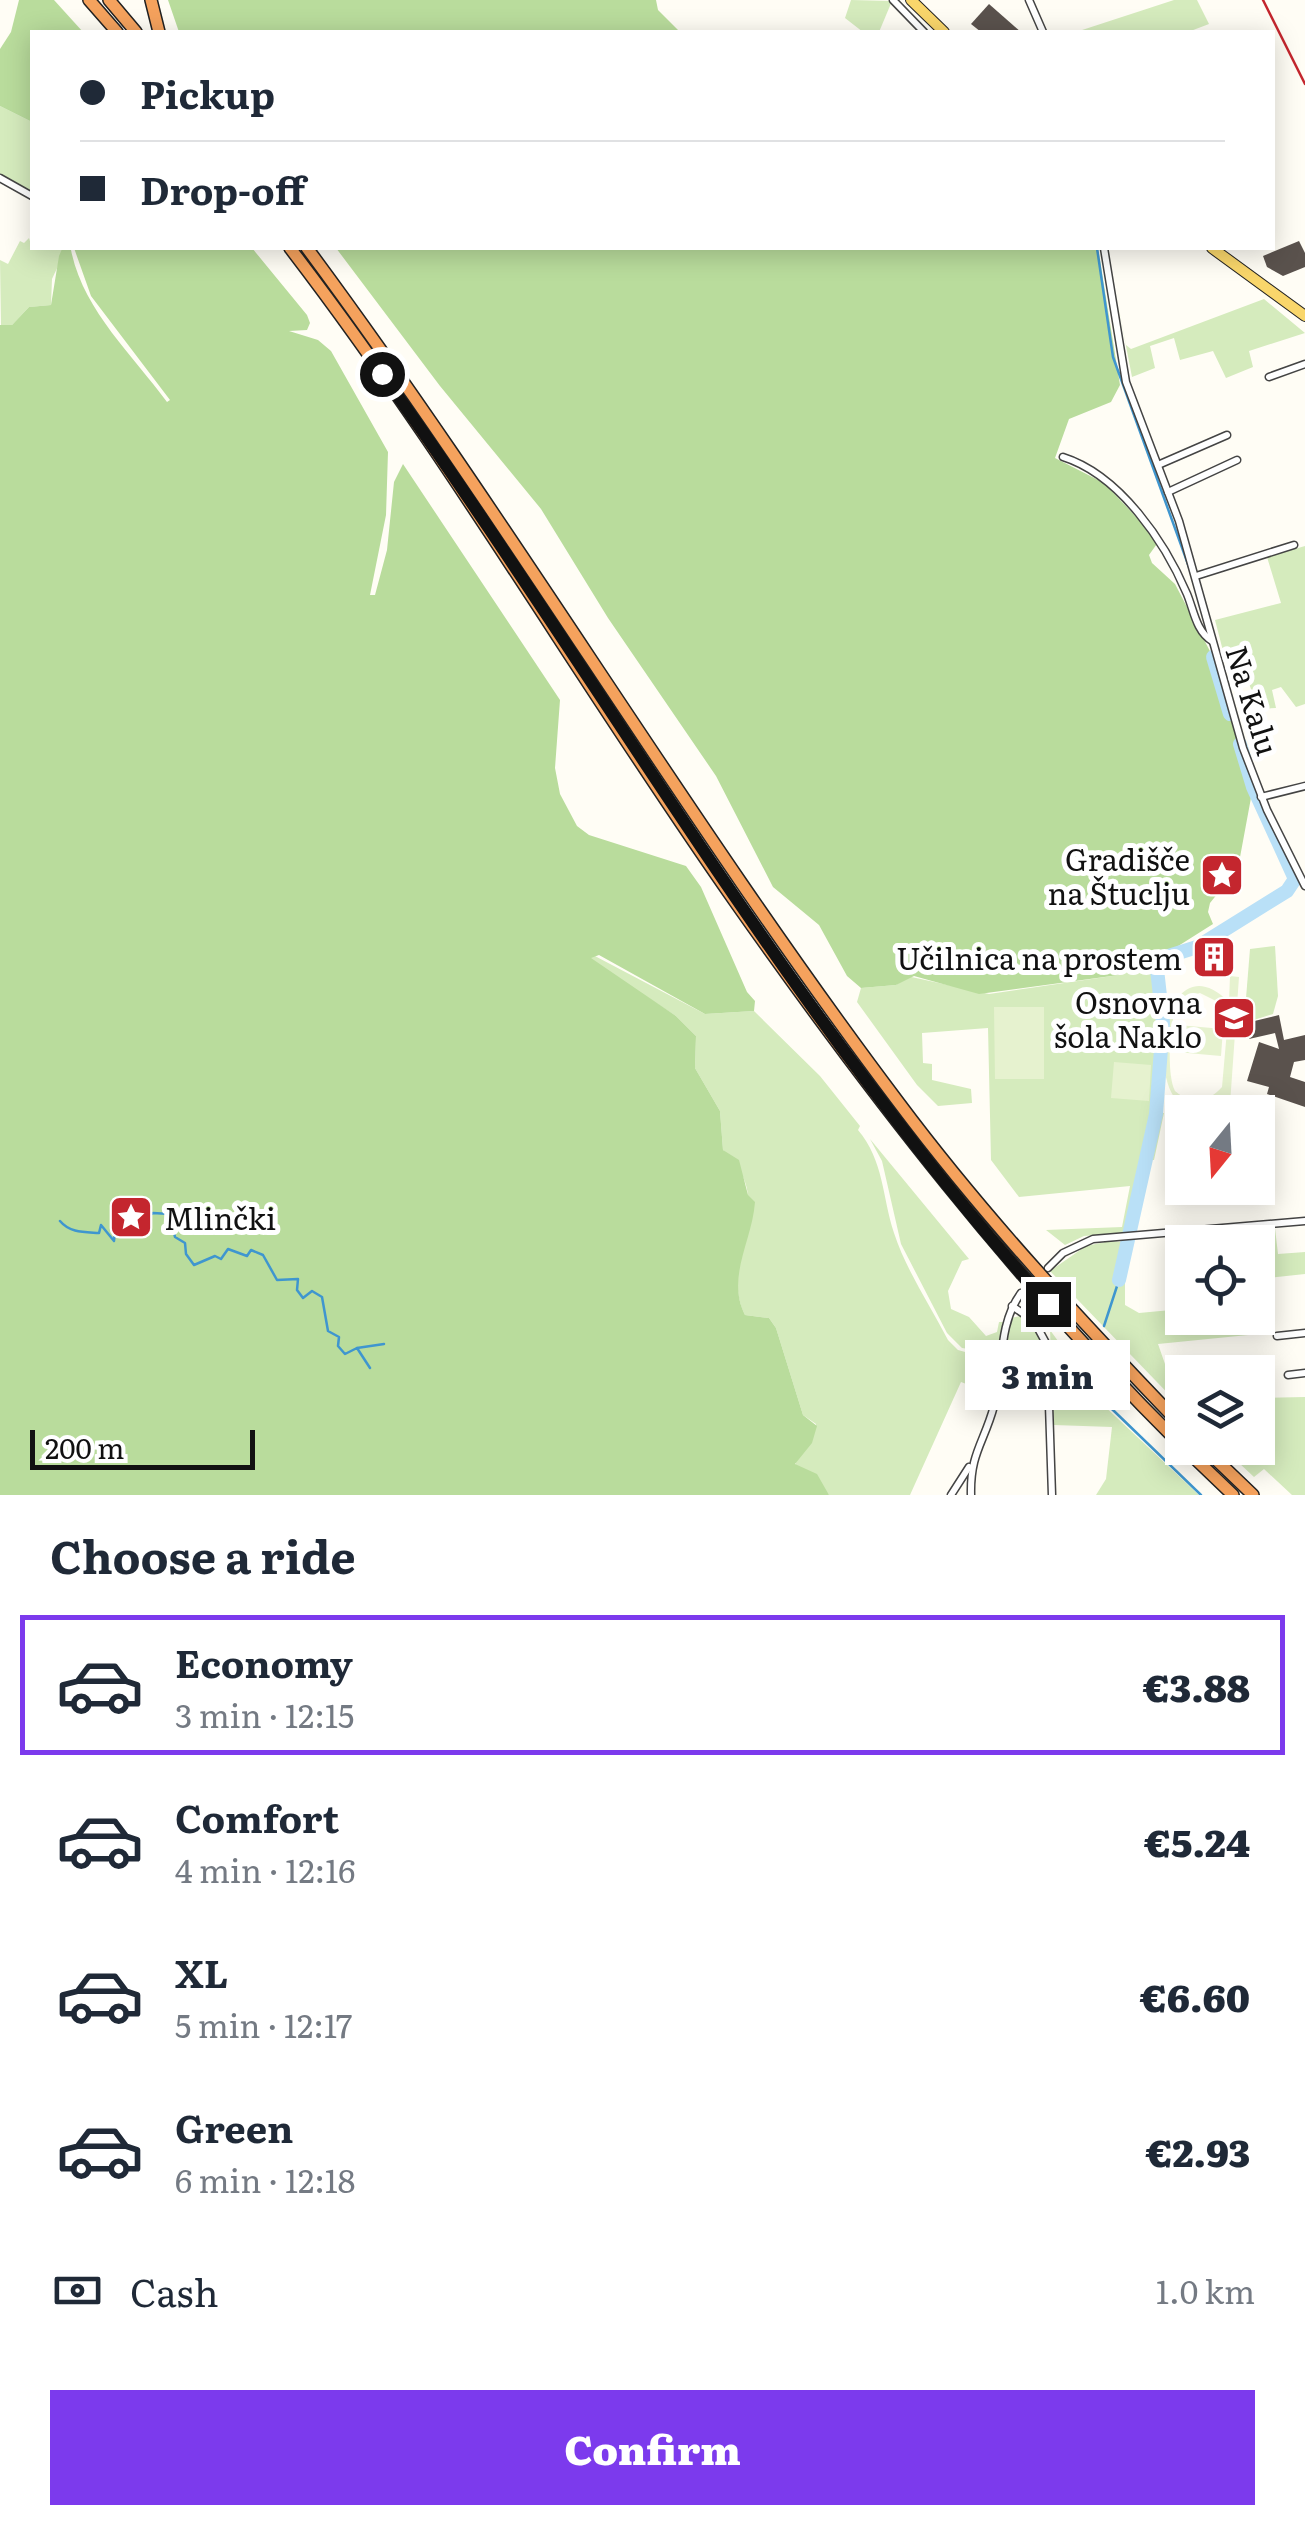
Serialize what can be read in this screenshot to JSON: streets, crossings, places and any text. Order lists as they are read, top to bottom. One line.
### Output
{"streets":{"street":["Na Kalu"]},"places":{"place":["Gradišče na Štuclju","Mlinčki"],"building":["Učilnica na prostem"],"school or university":["Osnovna šola Naklo"]},"scale_bar":"200 m","north":"bottom","page":{"banner":["Pickup","Drop-off"],"bubble":"3 min","scale":"200 m","heading":"Choose a ride","list":[{"name":"Economy","note":"3 min · 12:15","value":"€3.88"},{"name":"Comfort","note":"4 min · 12:16","value":"€5.24"},{"name":"XL","note":"5 min · 12:17","value":"€6.60"},{"name":"Green","note":"6 min · 12:18","value":"€2.93"}],"pay":["Cash","1.0 km"],"buttons":"Confirm"}}
